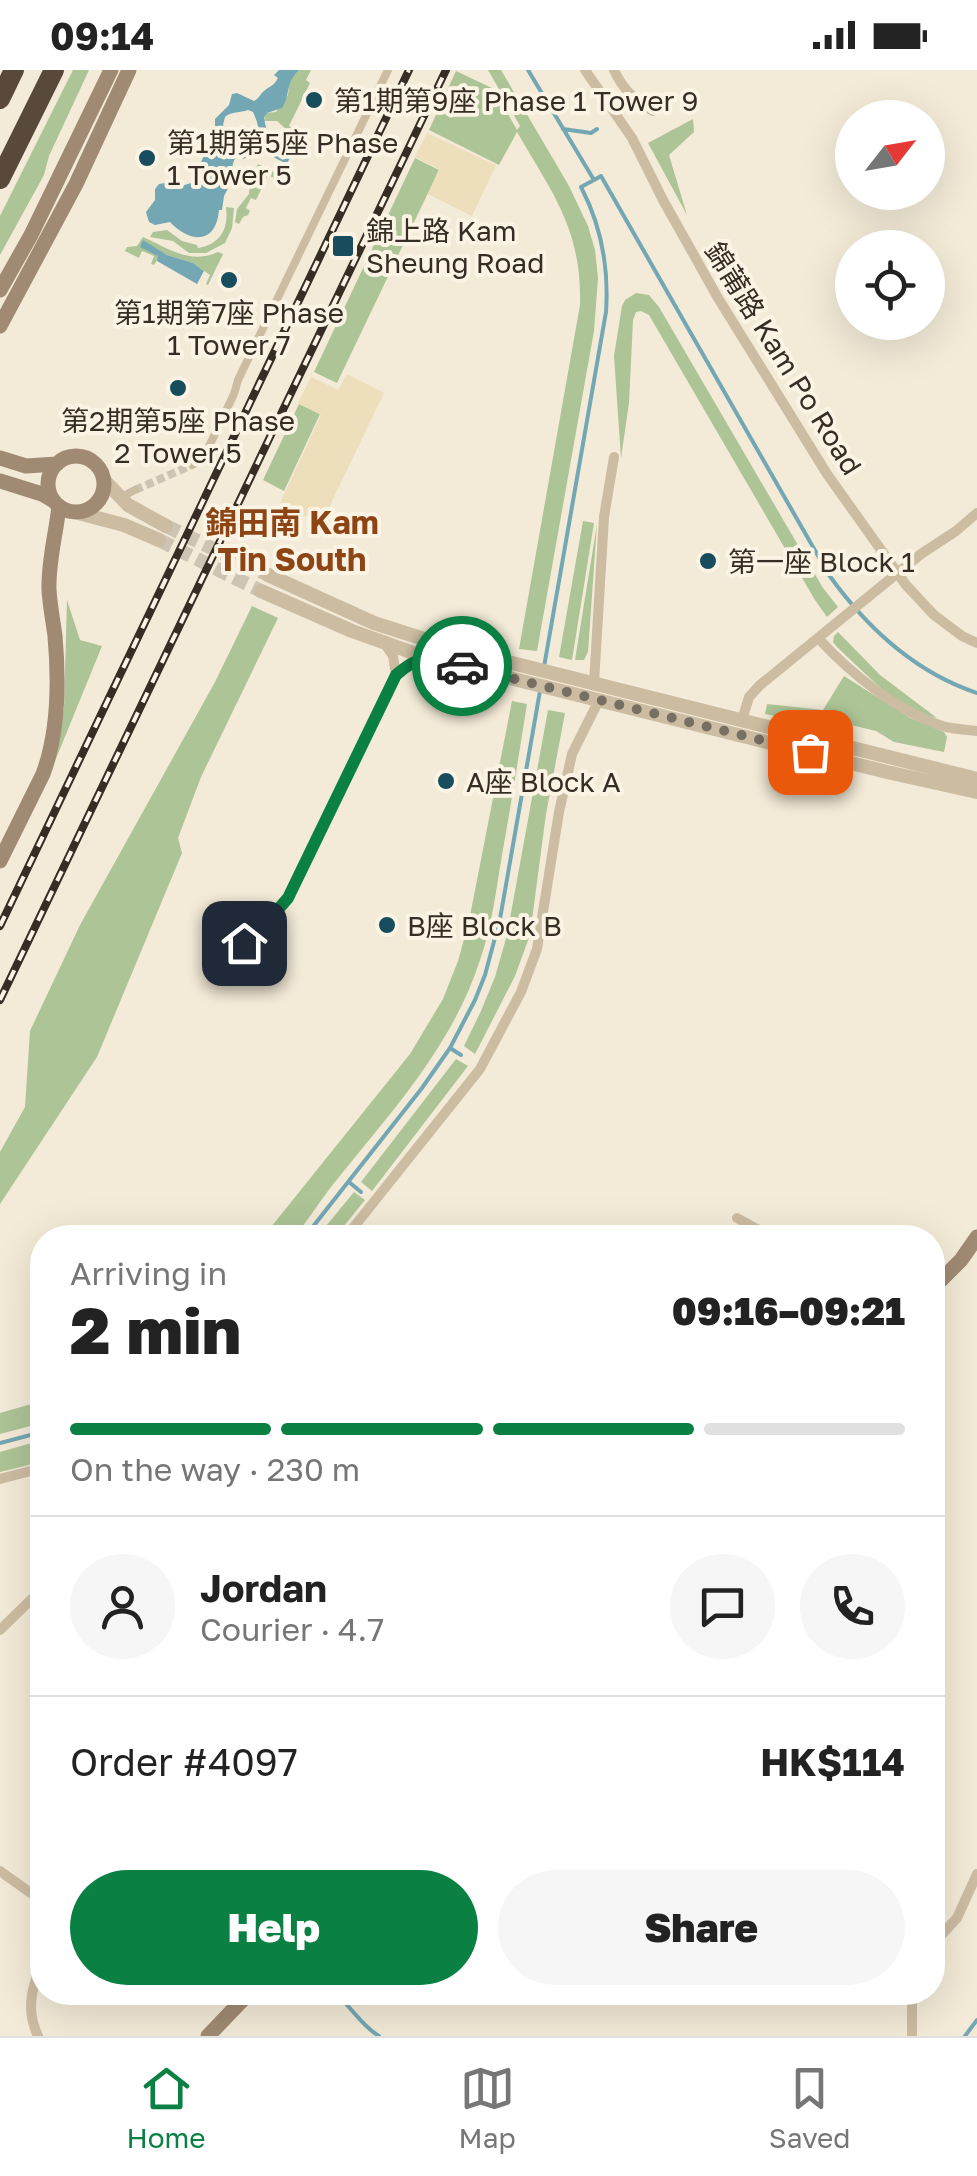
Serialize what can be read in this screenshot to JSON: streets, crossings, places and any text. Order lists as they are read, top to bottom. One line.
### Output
{"streets":{"street":["錦莆路 Kam Po Road"]},"districts":["錦田南 Kam Tin South"],"places":{"other":["第1期第9座 Phase 1 Tower 9","第1期第5座 Phase 1 Tower 5","第1期第7座 Phase 1 Tower 7","第2期第5座 Phase 2 Tower 5","第一座 Block 1","A座 Block A","B座 Block B"],"transit":["錦上路 Kam Sheung Road"]},"north":"top right","page":{"status":"09:14","heading":["2 min","Arriving in","09:16–09:21"],"panel":["Jordan","Courier · 4.7","Order #4097","HK$114"],"bar":"On the way · 230 m","buttons":["Help","Share"],"tabs":["Home","Map","Saved"]}}
